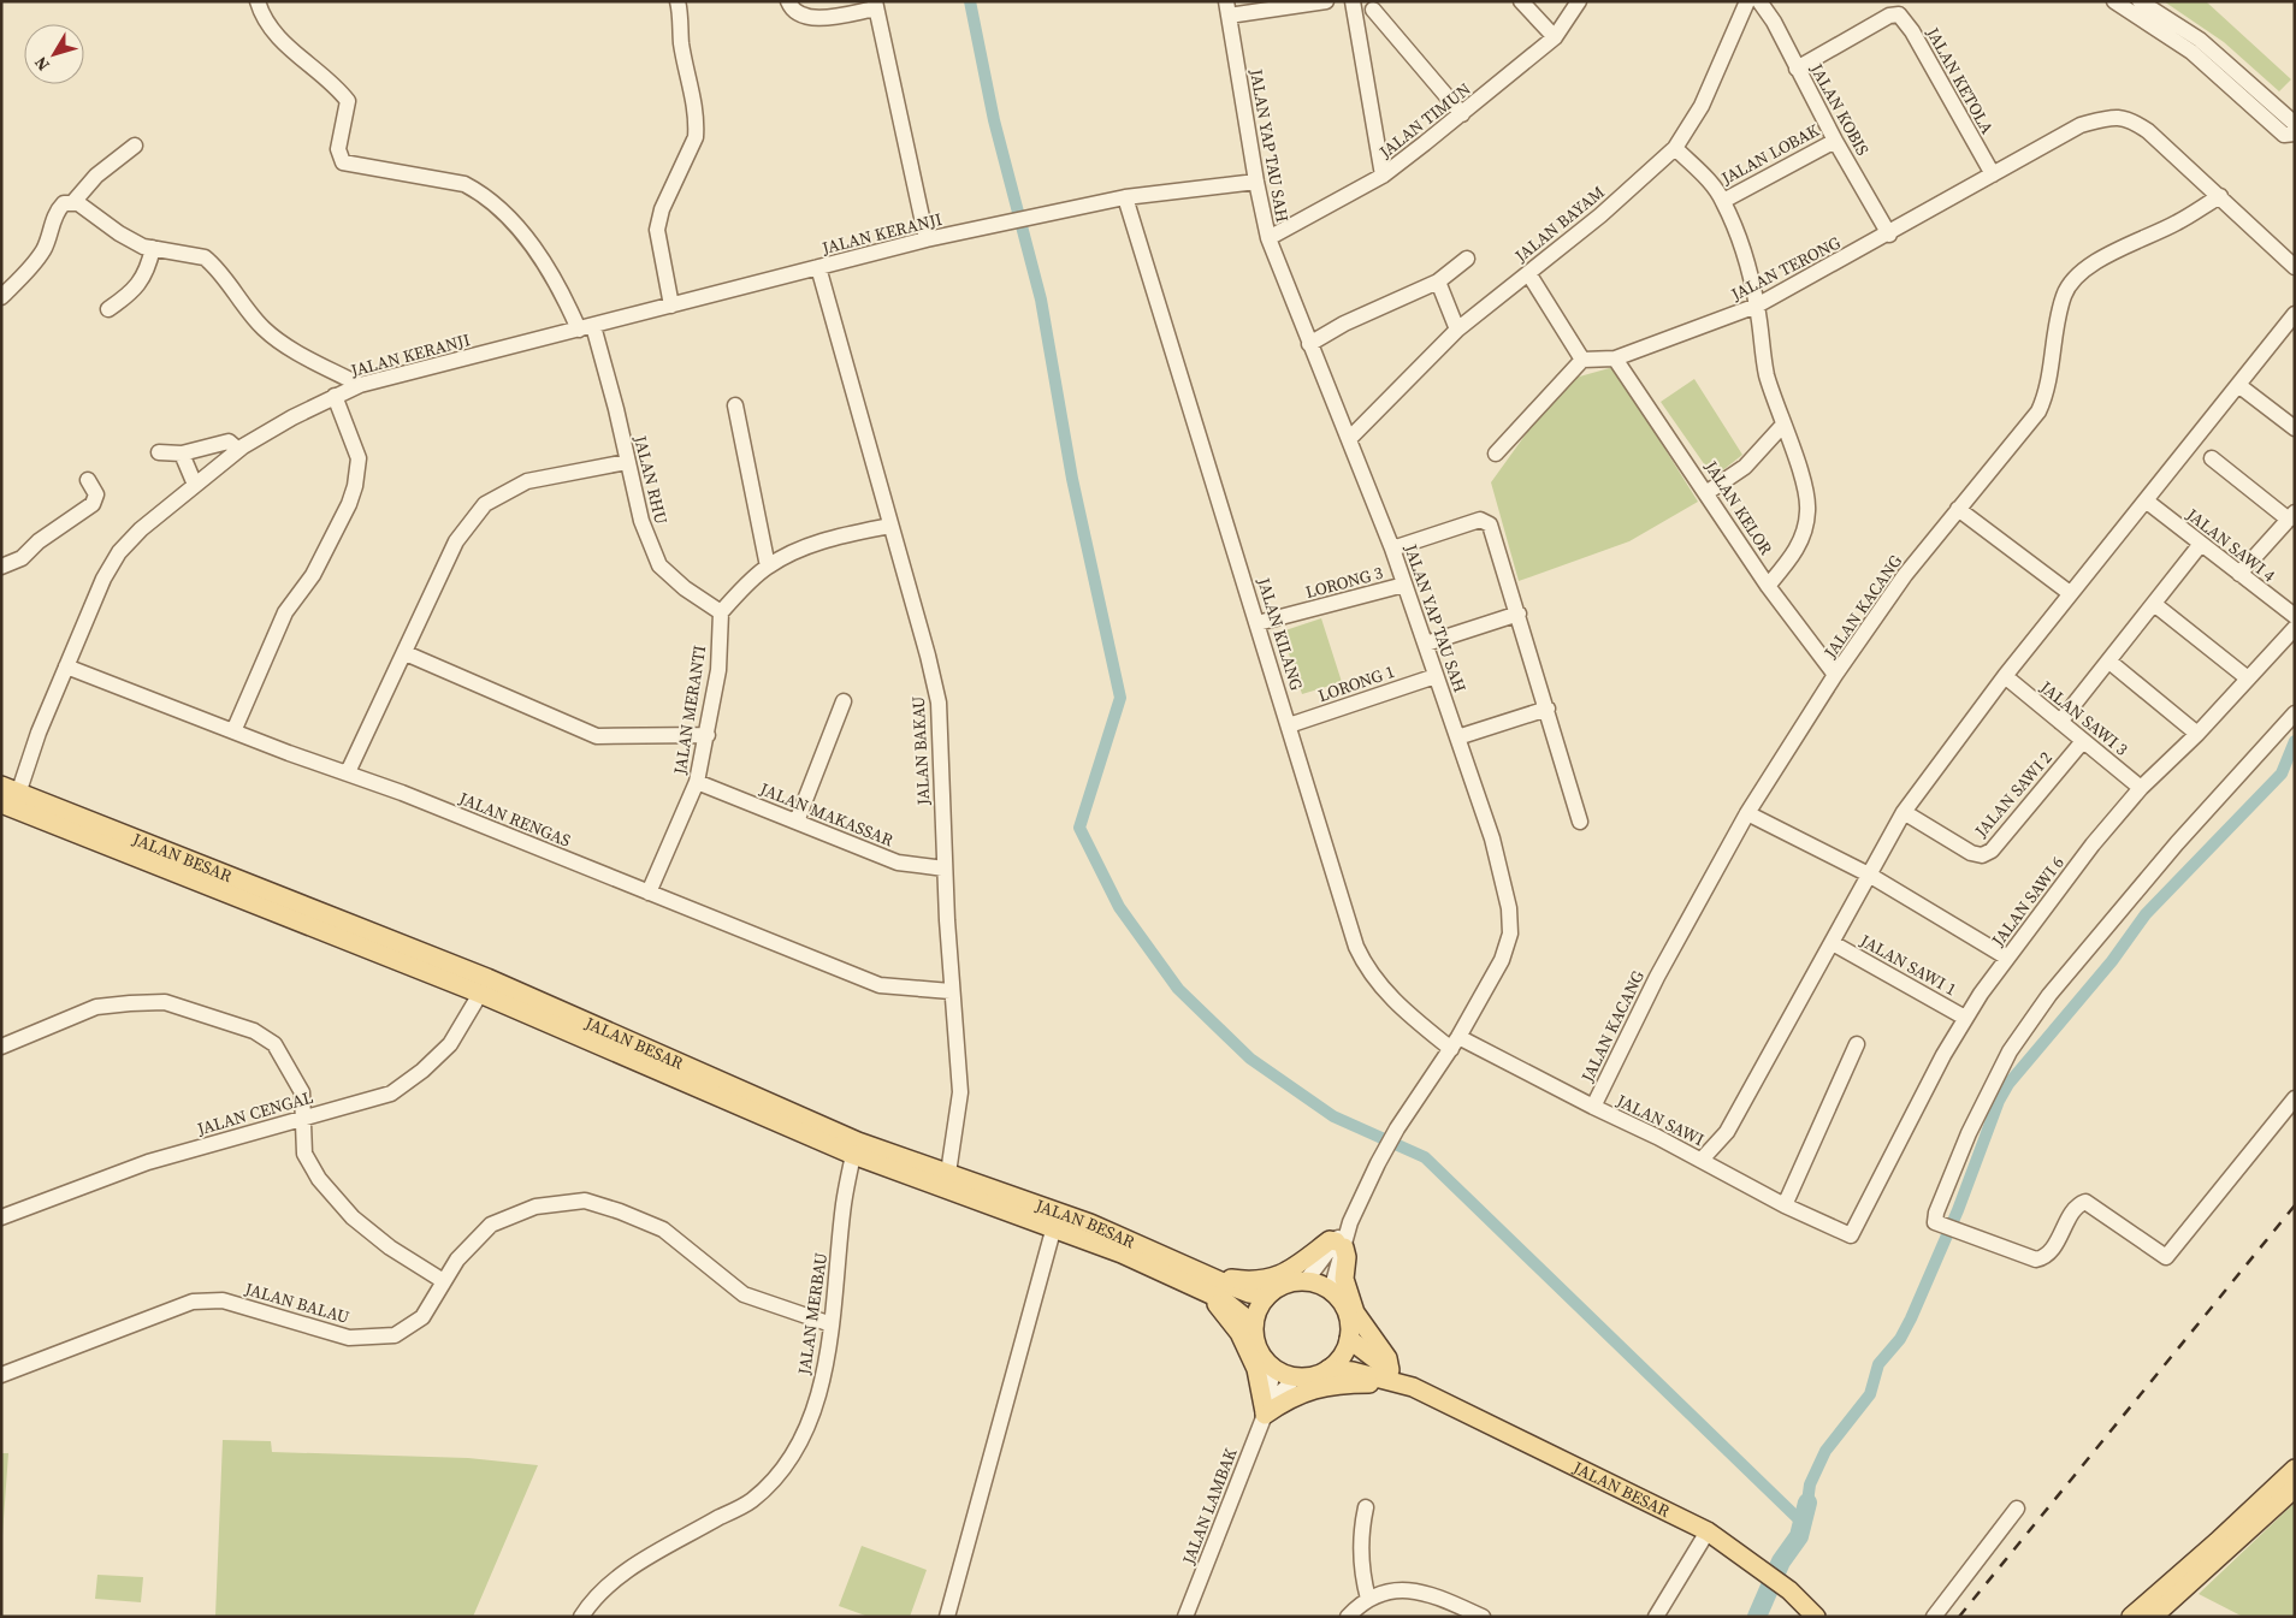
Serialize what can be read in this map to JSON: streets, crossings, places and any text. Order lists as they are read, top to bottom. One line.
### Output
{"streets":{"main road":["JALAN BESAR"],"street":["JALAN KETOLA","JALAN KOBIS","JALAN TIMUN","JALAN YAP TAU SAH","JALAN LOBAK","JALAN BAYAM","JALAN KERANJI","JALAN TERONG","JALAN RHU","JALAN KELOR","JALAN SAWI 4","LORONG 3","JALAN KACANG","JALAN KILANG","LORONG 1","JALAN MERANTI","JALAN SAWI 3","JALAN BAKAU","JALAN SAWI 2","JALAN MAKASSAR","JALAN RENGAS","JALAN SAWI 6","JALAN SAWI 1","JALAN CENGAL","JALAN SAWI","JALAN BALAU","JALAN MERBAU","JALAN LAMBAK"]},"crossings":[["JALAN KETOLA","JALAN KOBIS"],["JALAN KETOLA","JALAN TERONG"],["JALAN KOBIS","JALAN LOBAK"],["JALAN KOBIS","JALAN TERONG"],["JALAN TIMUN","JALAN YAP TAU SAH"],["JALAN YAP TAU SAH","JALAN BAYAM"],["JALAN YAP TAU SAH","LORONG 3"],["JALAN YAP TAU SAH","JALAN KILANG"],["JALAN YAP TAU SAH","LORONG 1"],["JALAN YAP TAU SAH","JALAN BESAR"],["JALAN YAP TAU SAH","JALAN SAWI"],["JALAN KERANJI","JALAN RHU"],["JALAN KERANJI","JALAN KILANG"],["JALAN KERANJI","JALAN BAKAU"],["JALAN KERANJI","JALAN RENGAS"],["JALAN KERANJI","JALAN BESAR"],["JALAN TERONG","JALAN KELOR"],["JALAN TERONG","JALAN KACANG"],["JALAN RHU","JALAN MERANTI"],["JALAN KELOR","JALAN KACANG"],["LORONG 3","JALAN KILANG"],["JALAN KACANG","JALAN SAWI"],["JALAN KILANG","LORONG 1"],["JALAN KILANG","JALAN SAWI"],["JALAN MERANTI","JALAN MAKASSAR"],["JALAN MERANTI","JALAN RENGAS"],["JALAN SAWI 3","JALAN SAWI 2"],["JALAN SAWI 3","JALAN SAWI 6"],["JALAN BAKAU","JALAN MAKASSAR"],["JALAN BAKAU","JALAN RENGAS"],["JALAN BAKAU","JALAN BESAR"],["JALAN BESAR","JALAN CENGAL"],["JALAN BESAR","JALAN MERBAU"],["JALAN SAWI 6","JALAN SAWI 1"],["JALAN SAWI 6","JALAN SAWI"],["JALAN BALAU","JALAN MERBAU"]],"north":"bottom left"}
